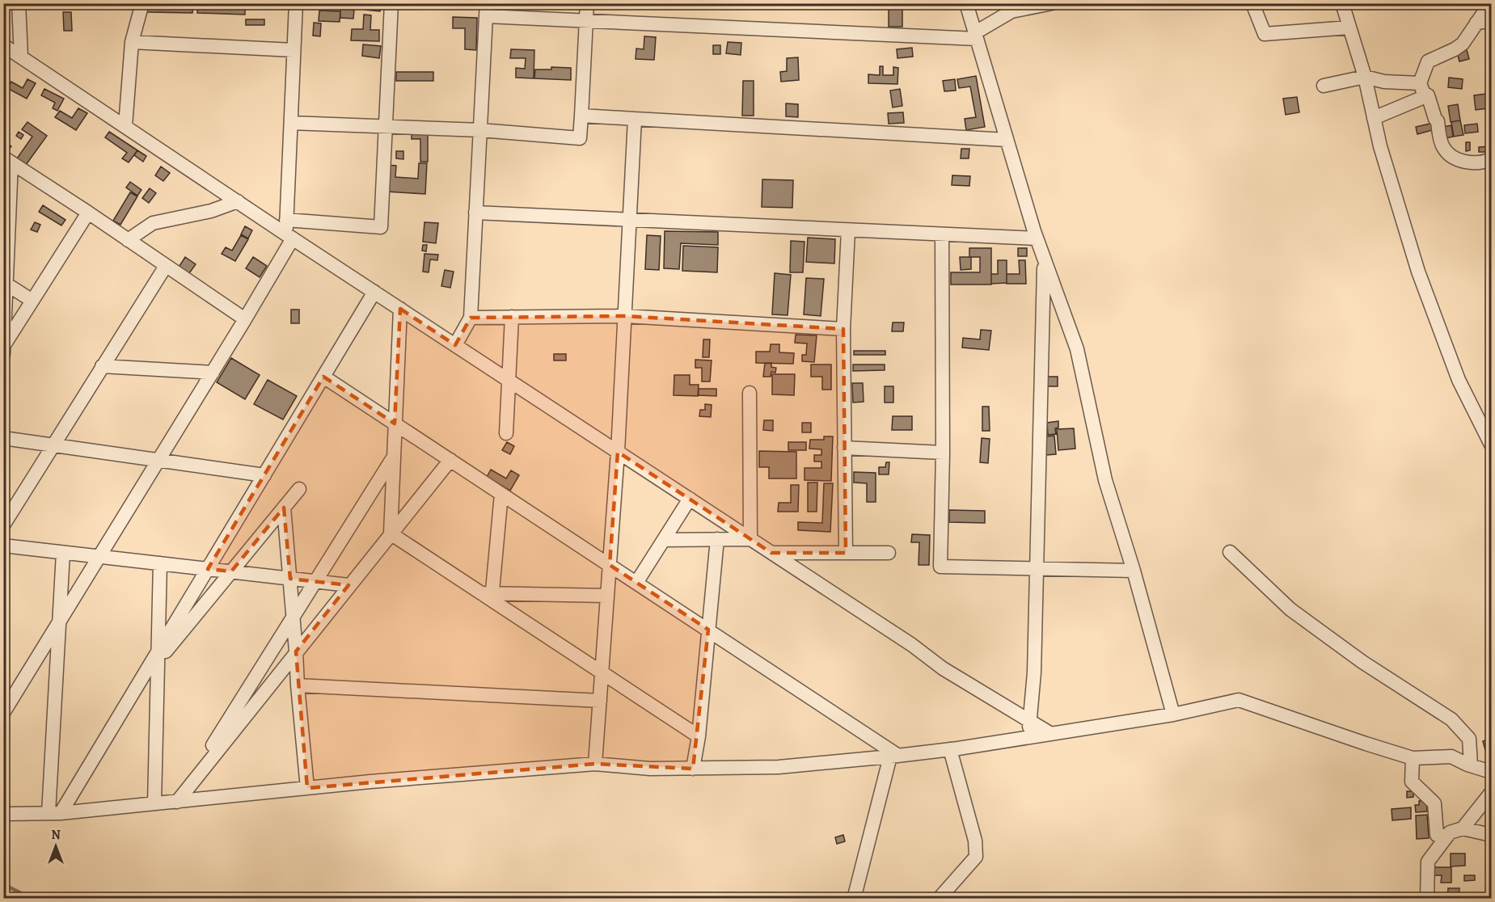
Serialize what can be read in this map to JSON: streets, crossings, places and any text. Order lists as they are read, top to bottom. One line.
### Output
{"north":"top"}
